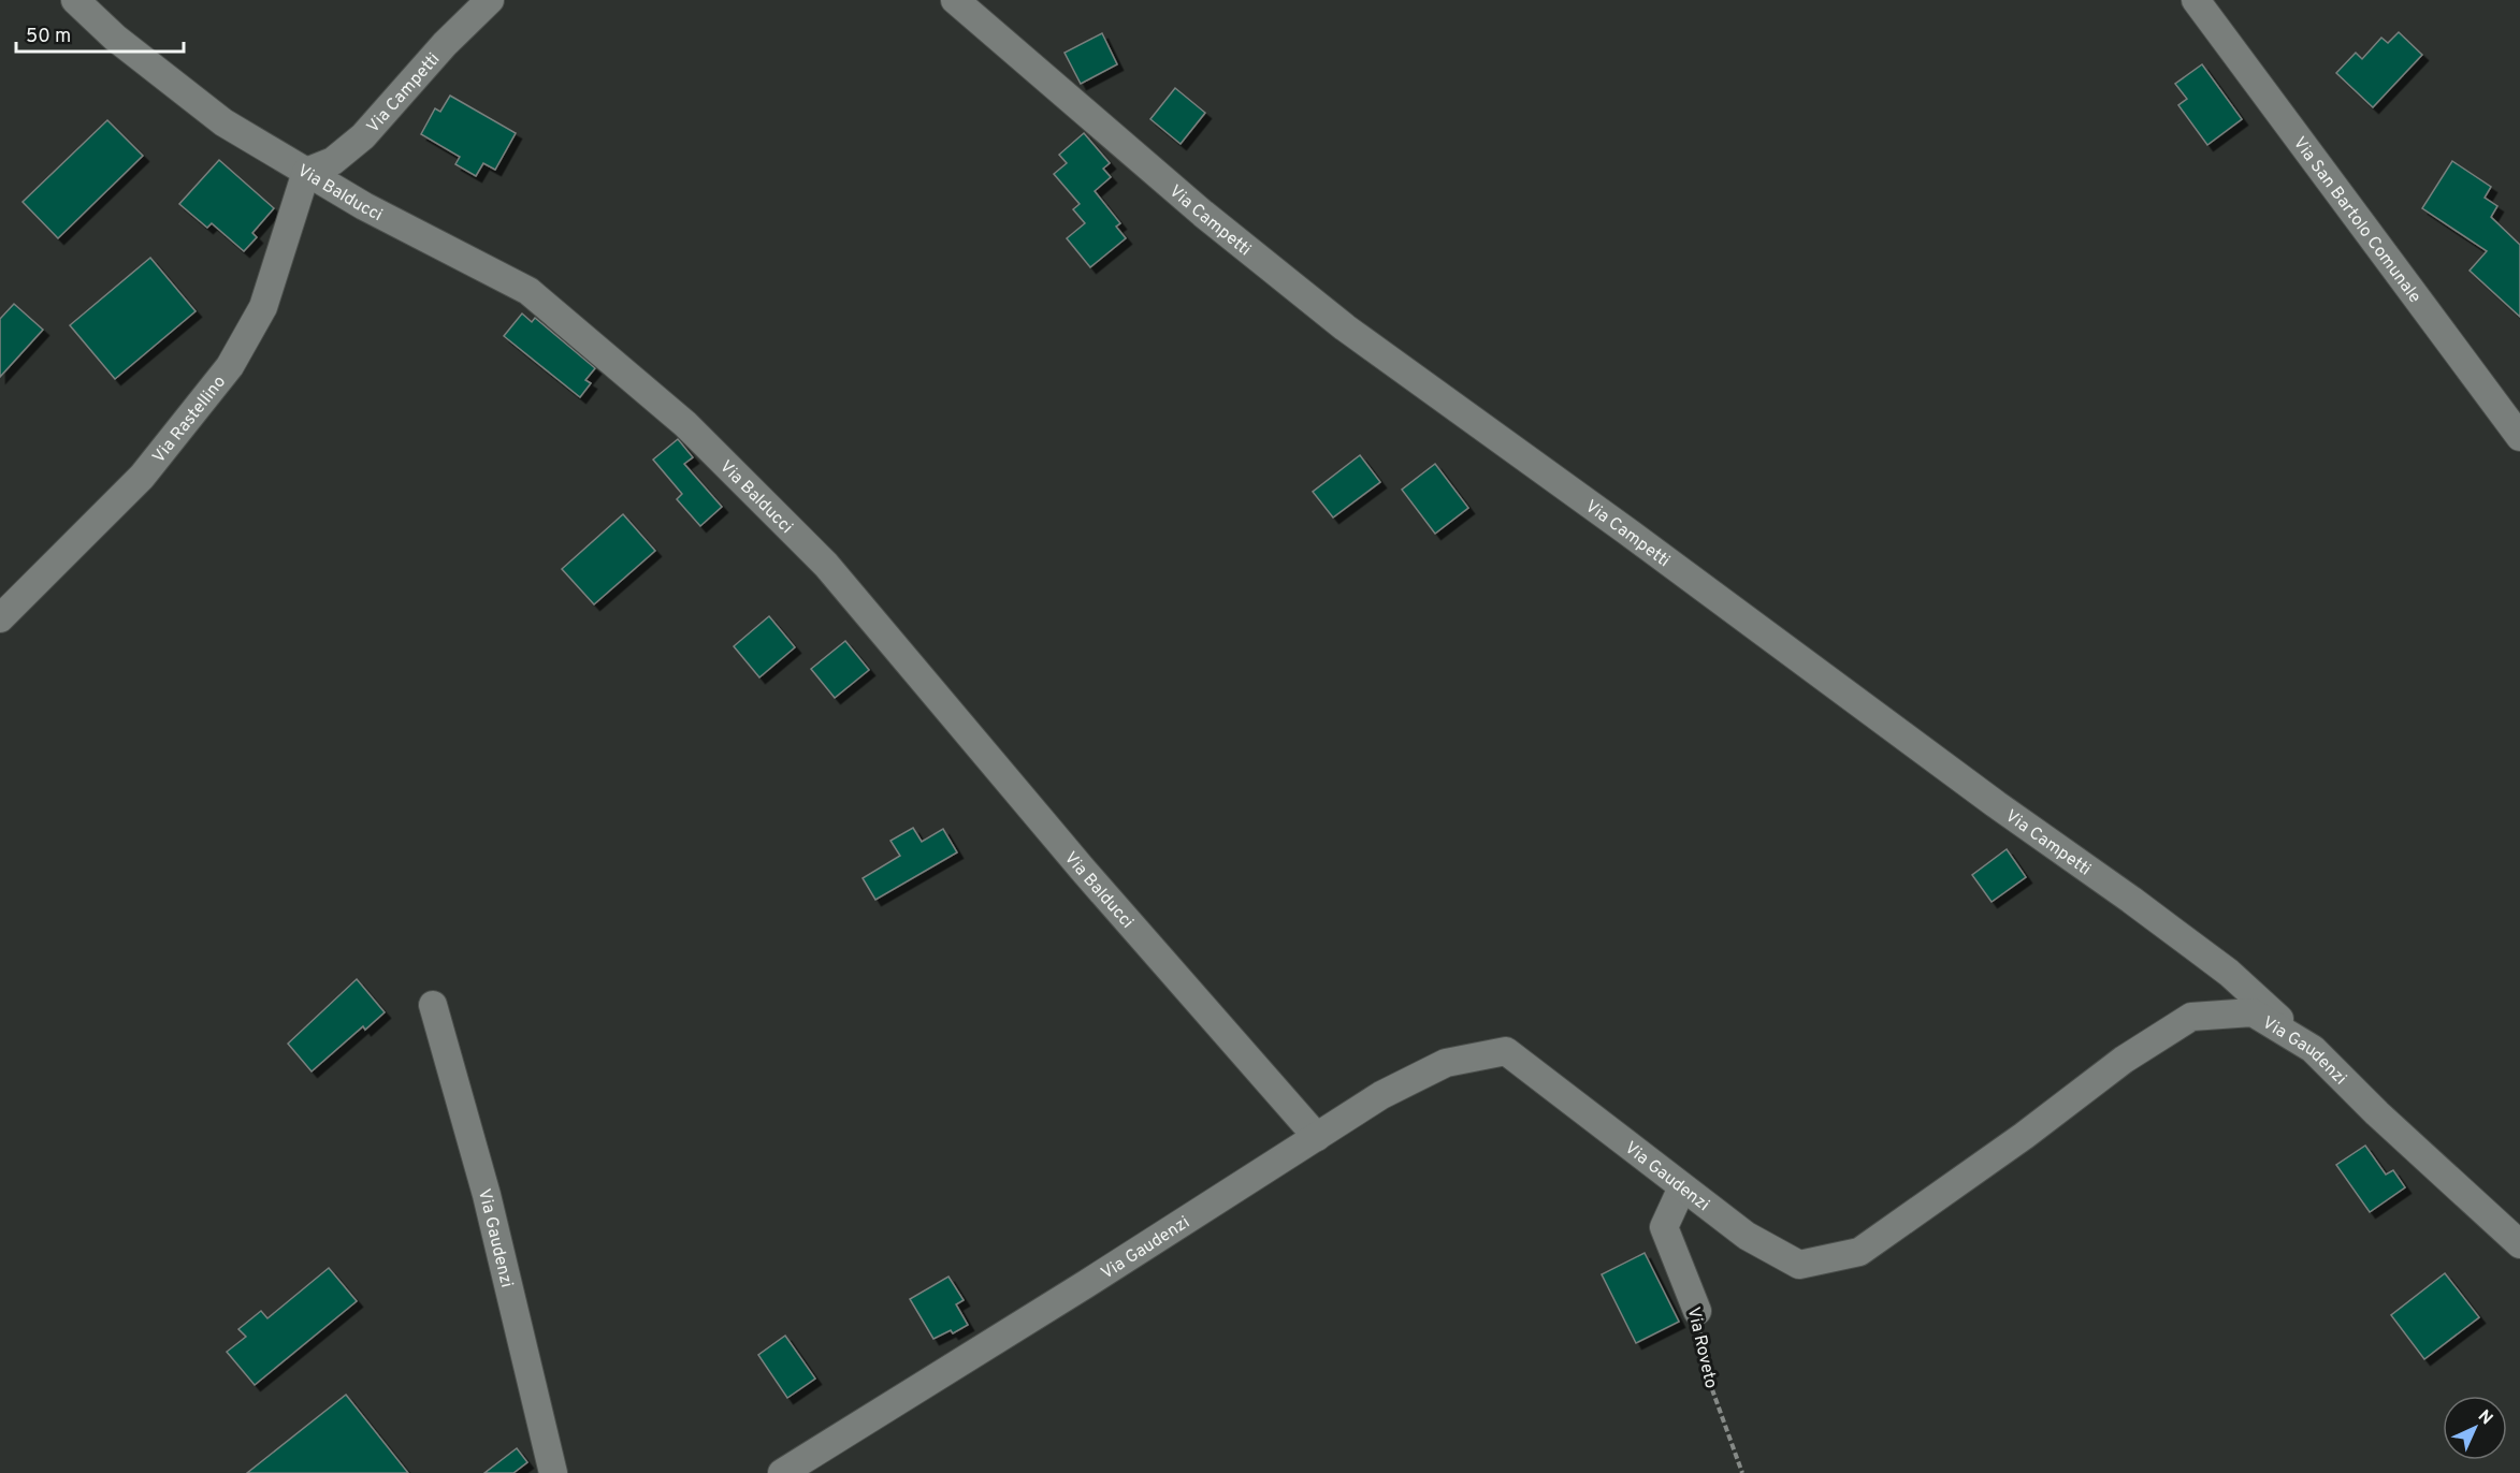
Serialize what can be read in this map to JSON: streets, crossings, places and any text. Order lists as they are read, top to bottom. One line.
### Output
{"streets":{"street":["Via Campetti","Via Balducci","Via San Bartolo Comunale","Via Rastellino","Via Gaudenzi","Via Roveto"]},"crossings":[["Via Campetti","Via Balducci"],["Via Campetti","Via Rastellino"],["Via Campetti","Via Gaudenzi"],["Via Balducci","Via Rastellino"],["Via Balducci","Via Gaudenzi"],["Via Gaudenzi","Via Roveto"]],"scale_bar":"50 m","north":"top right"}
